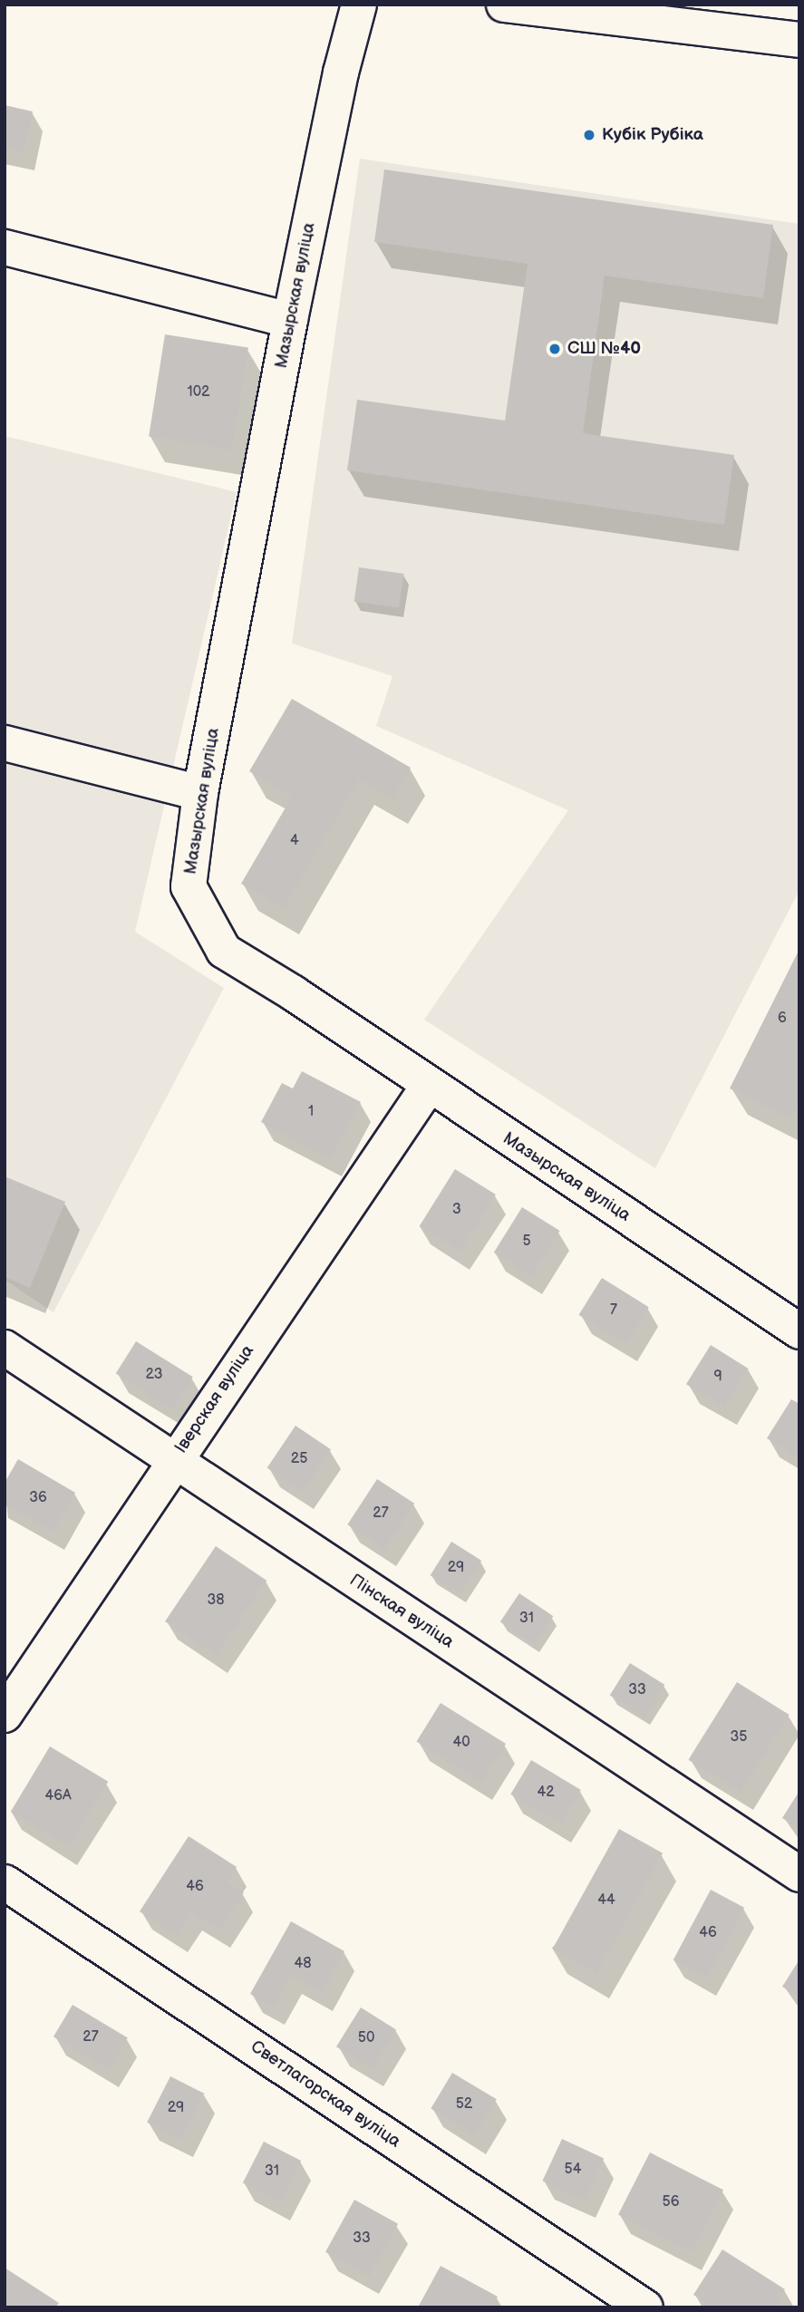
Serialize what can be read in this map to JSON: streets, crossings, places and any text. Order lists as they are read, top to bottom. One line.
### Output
{"streets":{"street":["Мазырская вуліца","Іверская вуліца","Пінская вуліца","Светлагорская вуліца"]},"crossings":[["Мазырская вуліца","Іверская вуліца"],["Іверская вуліца","Пінская вуліца"]],"places":["Кубік Рубіка","СШ №40"],"house_numbers":["102","4","6","1","3","5","7","23","9","25","36","27","29","38","31","33","35","40","42","46А","46","44","46","48","27","50","52","29","54","31","56","33"]}
